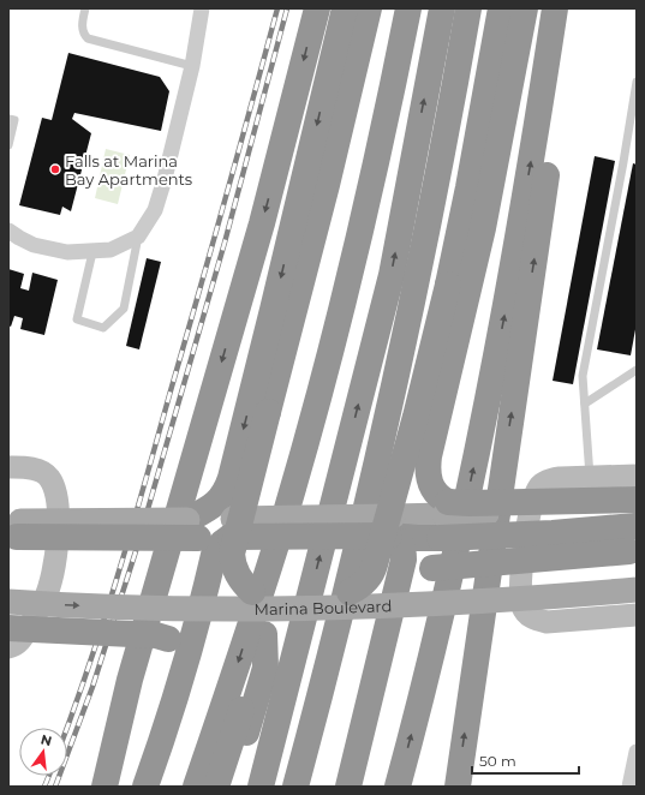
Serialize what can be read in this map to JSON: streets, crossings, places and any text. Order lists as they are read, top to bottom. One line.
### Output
{"streets":{"main road":["Marina Boulevard"]},"places":["Falls at Marina Bay Apartments"],"scale_bar":"50 m","north":"top"}
